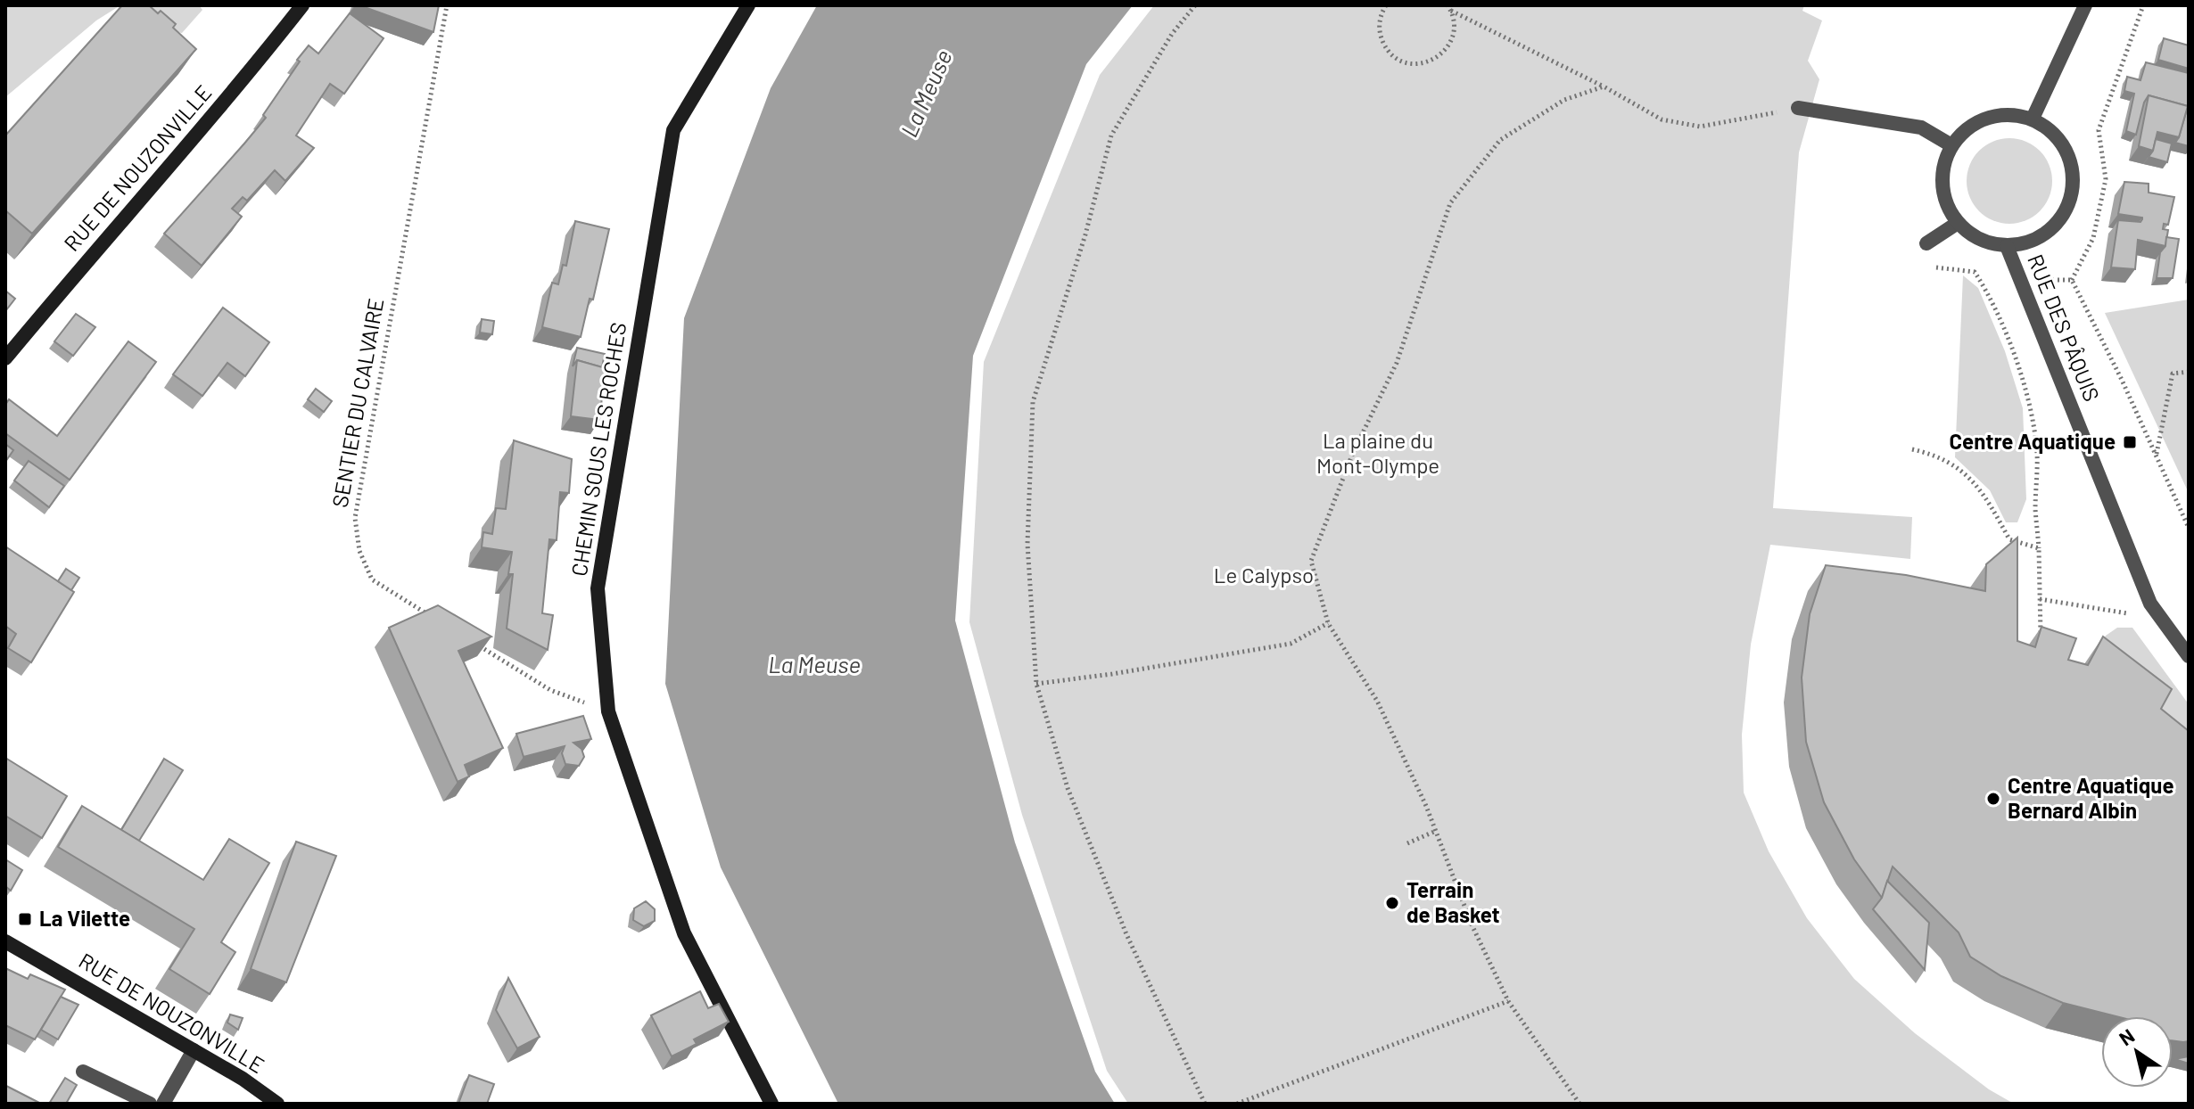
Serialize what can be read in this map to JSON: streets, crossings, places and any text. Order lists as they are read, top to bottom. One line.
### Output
{"streets":{"street":["RUE DE NOUZONVILLE","RUE DES PÂQUIS","CHEMIN SOUS LES ROCHES"],"path":["SENTIER DU CALVAIRE"]},"water":["La Meuse"],"parks":["La plaine du Mont-Olympe","Le Calypso"],"places":{"transit":["Centre Aquatique","La Vilette"],"other":["Centre Aquatique Bernard Albin","Terrain de Basket"]},"north":"top left"}
